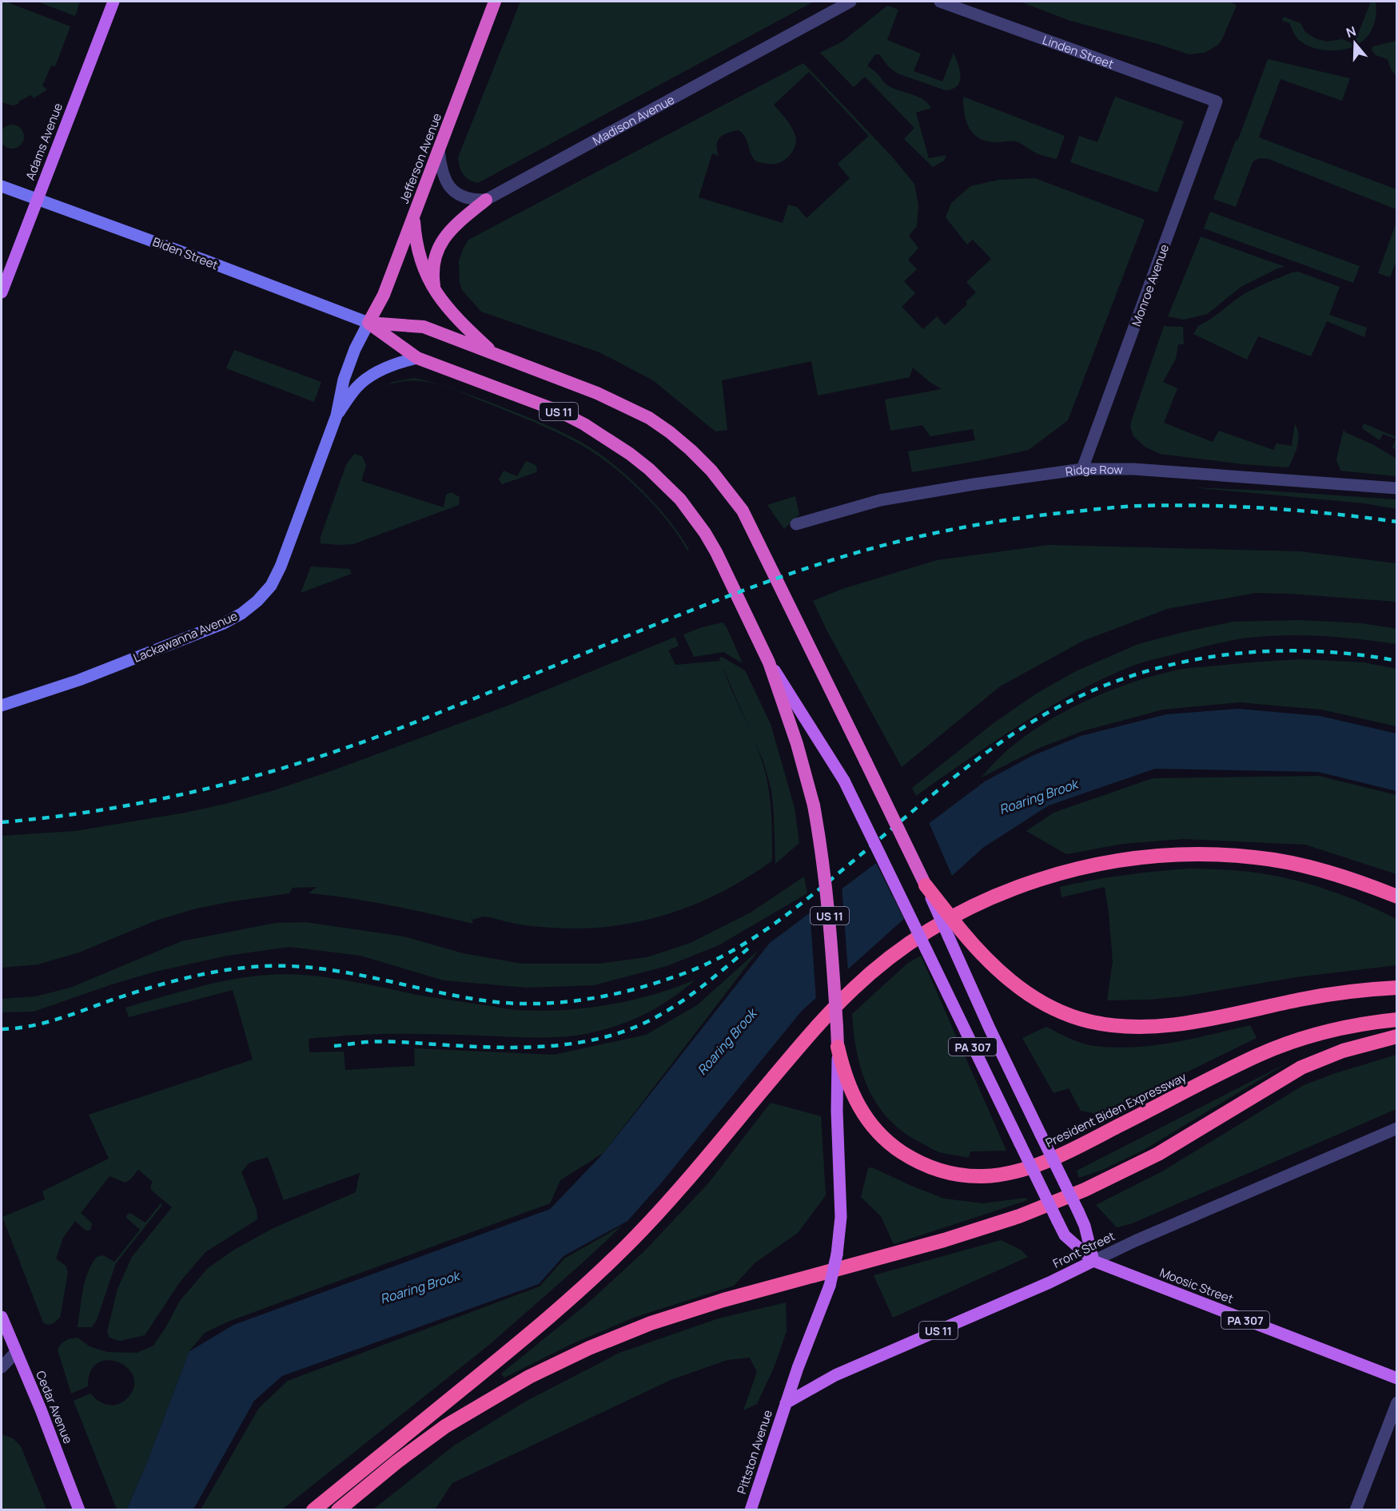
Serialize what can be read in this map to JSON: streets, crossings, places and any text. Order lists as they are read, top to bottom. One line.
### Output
{"streets":{"highway":["Jefferson Avenue","US 11","President Biden Expressway"],"main road":["Adams Avenue","Biden Street","Lackawanna Avenue","PA 307","Front Street","Moosic Street","Cedar Avenue","Pittston Avenue"],"street":["Linden Street","Madison Avenue","Monroe Avenue","Ridge Row"]},"crossings":[["Linden Street","Monroe Avenue"],["Adams Avenue","Biden Street"],["Jefferson Avenue","Biden Street"],["Jefferson Avenue","US 11"],["Jefferson Avenue","Lackawanna Avenue"],["Biden Street","US 11"],["Biden Street","Lackawanna Avenue"],["Monroe Avenue","Ridge Row"],["US 11","Lackawanna Avenue"],["US 11","PA 307"],["US 11","President Biden Expressway"],["US 11","Front Street"],["US 11","Pittston Avenue"],["PA 307","President Biden Expressway"],["PA 307","Front Street"],["PA 307","Moosic Street"],["Front Street","Moosic Street"],["Front Street","Pittston Avenue"]],"water":["Roaring Brook"],"north":"top"}
